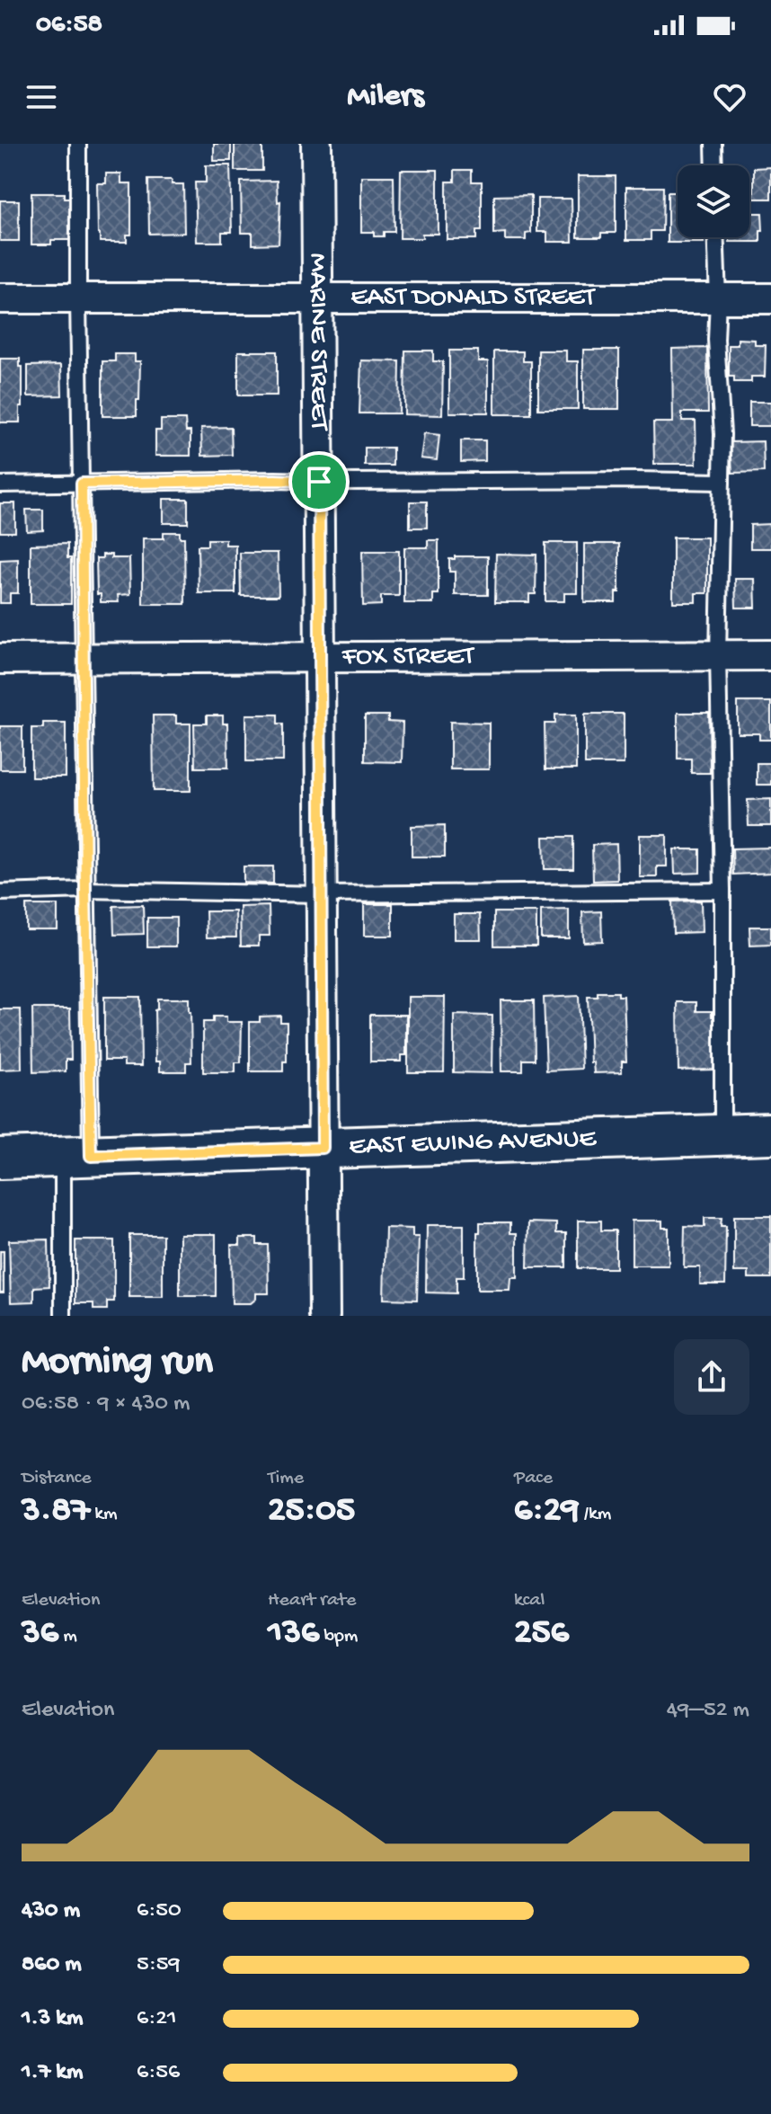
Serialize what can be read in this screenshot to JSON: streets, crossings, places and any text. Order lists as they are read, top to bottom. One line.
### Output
{"streets":{"street":["EAST DONALD STREET","MARINE STREET","FOX STREET","EAST EWING AVENUE"]},"crossings":[["EAST DONALD STREET","MARINE STREET"],["MARINE STREET","FOX STREET"],["MARINE STREET","EAST EWING AVENUE"]],"page":{"status":"06:58","header":"Milers","heading":["Morning run","06:58 · 9 × 430 m"],"stats":[["Distance","3.87 km"],["Time","25:05"],["Pace","6:29 /km"],["Elevation","36 m"],["Heart rate","136 bpm"],["kcal","256"]],"chart":["Elevation","49–52 m"],"list":[{"name":"430 m","note":"6:50"},{"name":"860 m","note":"5:59"},{"name":"1.3 km","note":"6:21"},{"name":"1.7 km","note":"6:56"}]}}
